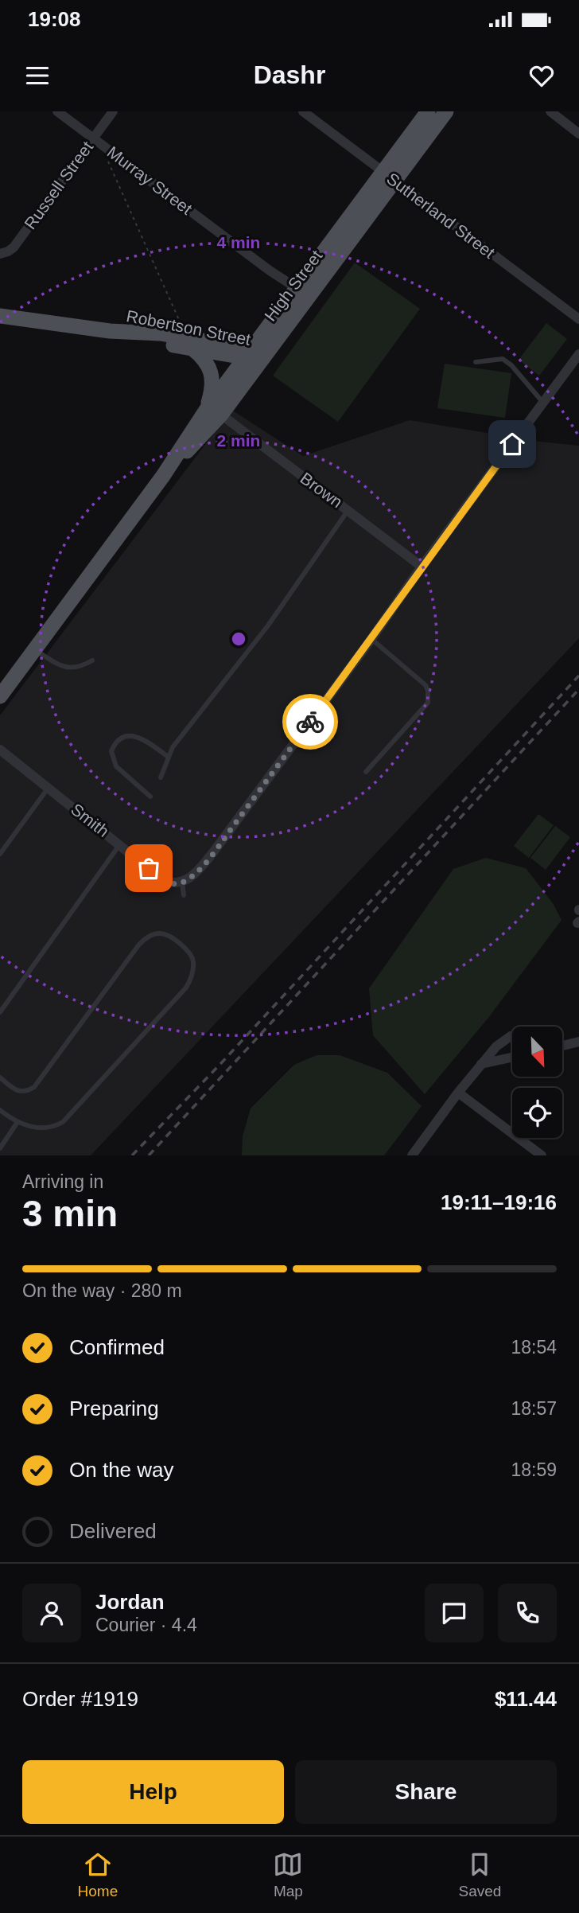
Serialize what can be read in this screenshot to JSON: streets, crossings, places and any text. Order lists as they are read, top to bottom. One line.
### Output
{"streets":{"main road":["High Street","Robertson Street"],"street":["Murray Street","Russell Street","Sutherland Street","Brown","Smith"]},"crossings":[["Murray Street","Russell Street"],["Murray Street","High Street"],["Sutherland Street","High Street"],["High Street","Robertson Street"],["High Street","Brown"]],"north":"bottom right","page":{"status":"19:08","header":"Dashr","heading":["3 min","Arriving in","19:11–19:16"],"panel":["Jordan","Courier · 4.4","Order #1919","$11.44"],"bar":"On the way · 280 m","list":[["Confirmed","18:54"],["Preparing","18:57"],["On the way","18:59"],"Delivered"],"buttons":["Help","Share"],"tabs":["Home","Map","Saved"]},"rings":["4 min","2 min"]}
